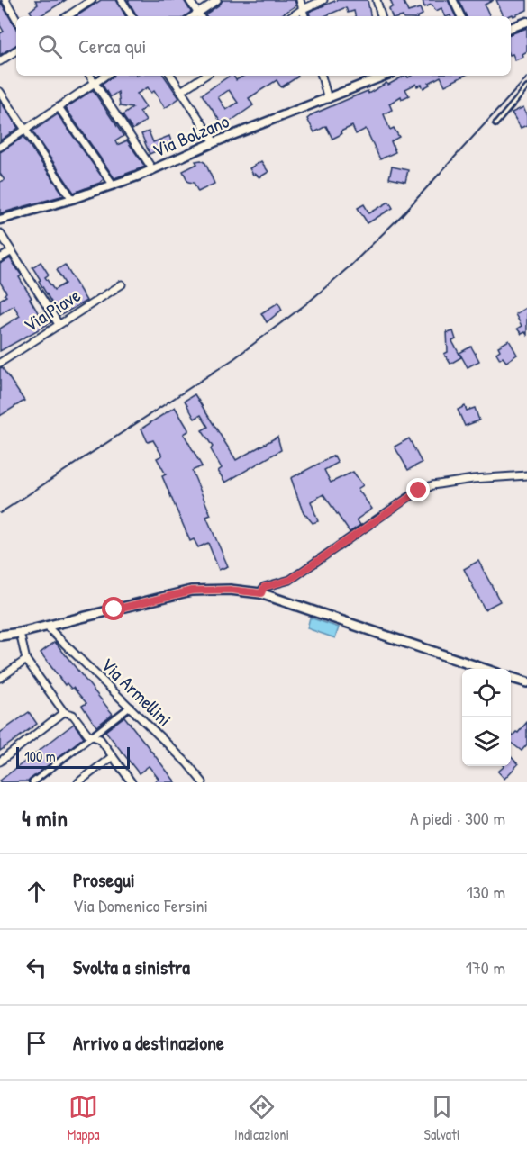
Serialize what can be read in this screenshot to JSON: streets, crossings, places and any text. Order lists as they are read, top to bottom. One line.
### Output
{"streets":{"street":["Via Bolzano","Via Piave","Via Armellini"]},"scale_bar":"100 m","page":{"search":"Cerca qui","scale":"100 m","heading":["4 min","A piedi · 300 m"],"list":[["Prosegui","Via Domenico Fersini","130 m"],["Svolta a sinistra","170 m"],"Arrivo a destinazione"],"nav":["Mappa","Indicazioni","Salvati"]}}
